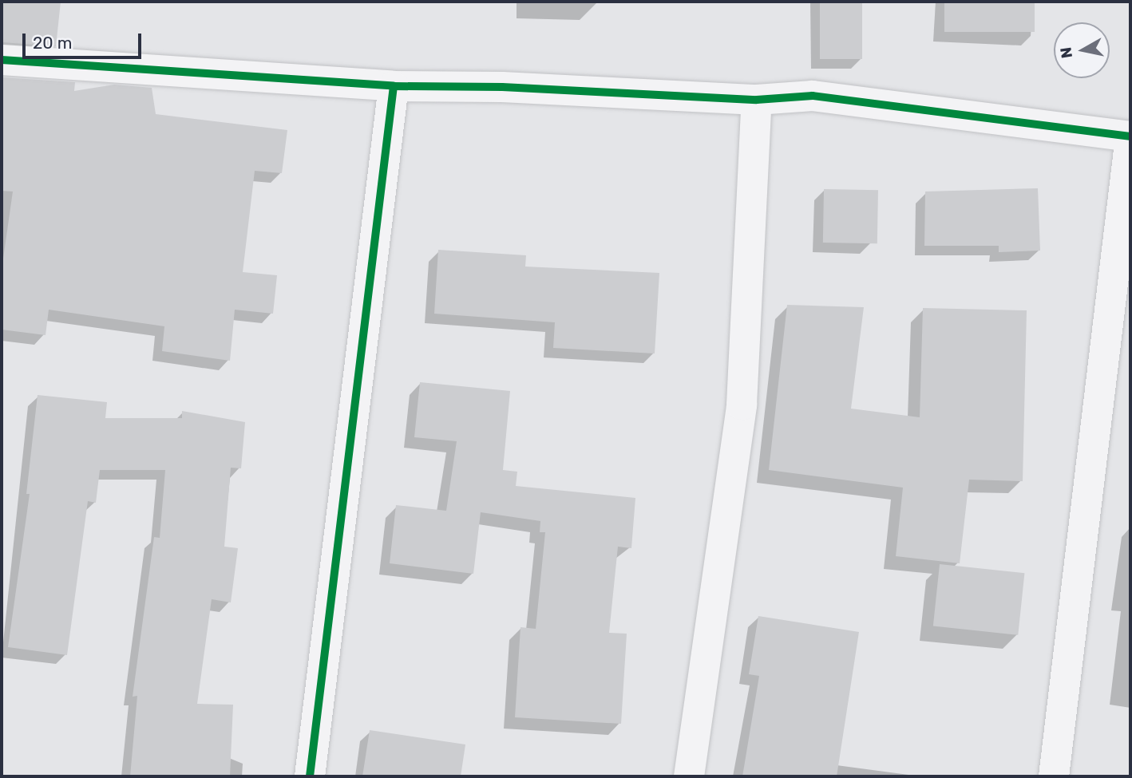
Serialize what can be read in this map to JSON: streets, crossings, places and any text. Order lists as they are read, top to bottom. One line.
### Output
{"scale_bar":"20 m","north":"left"}
